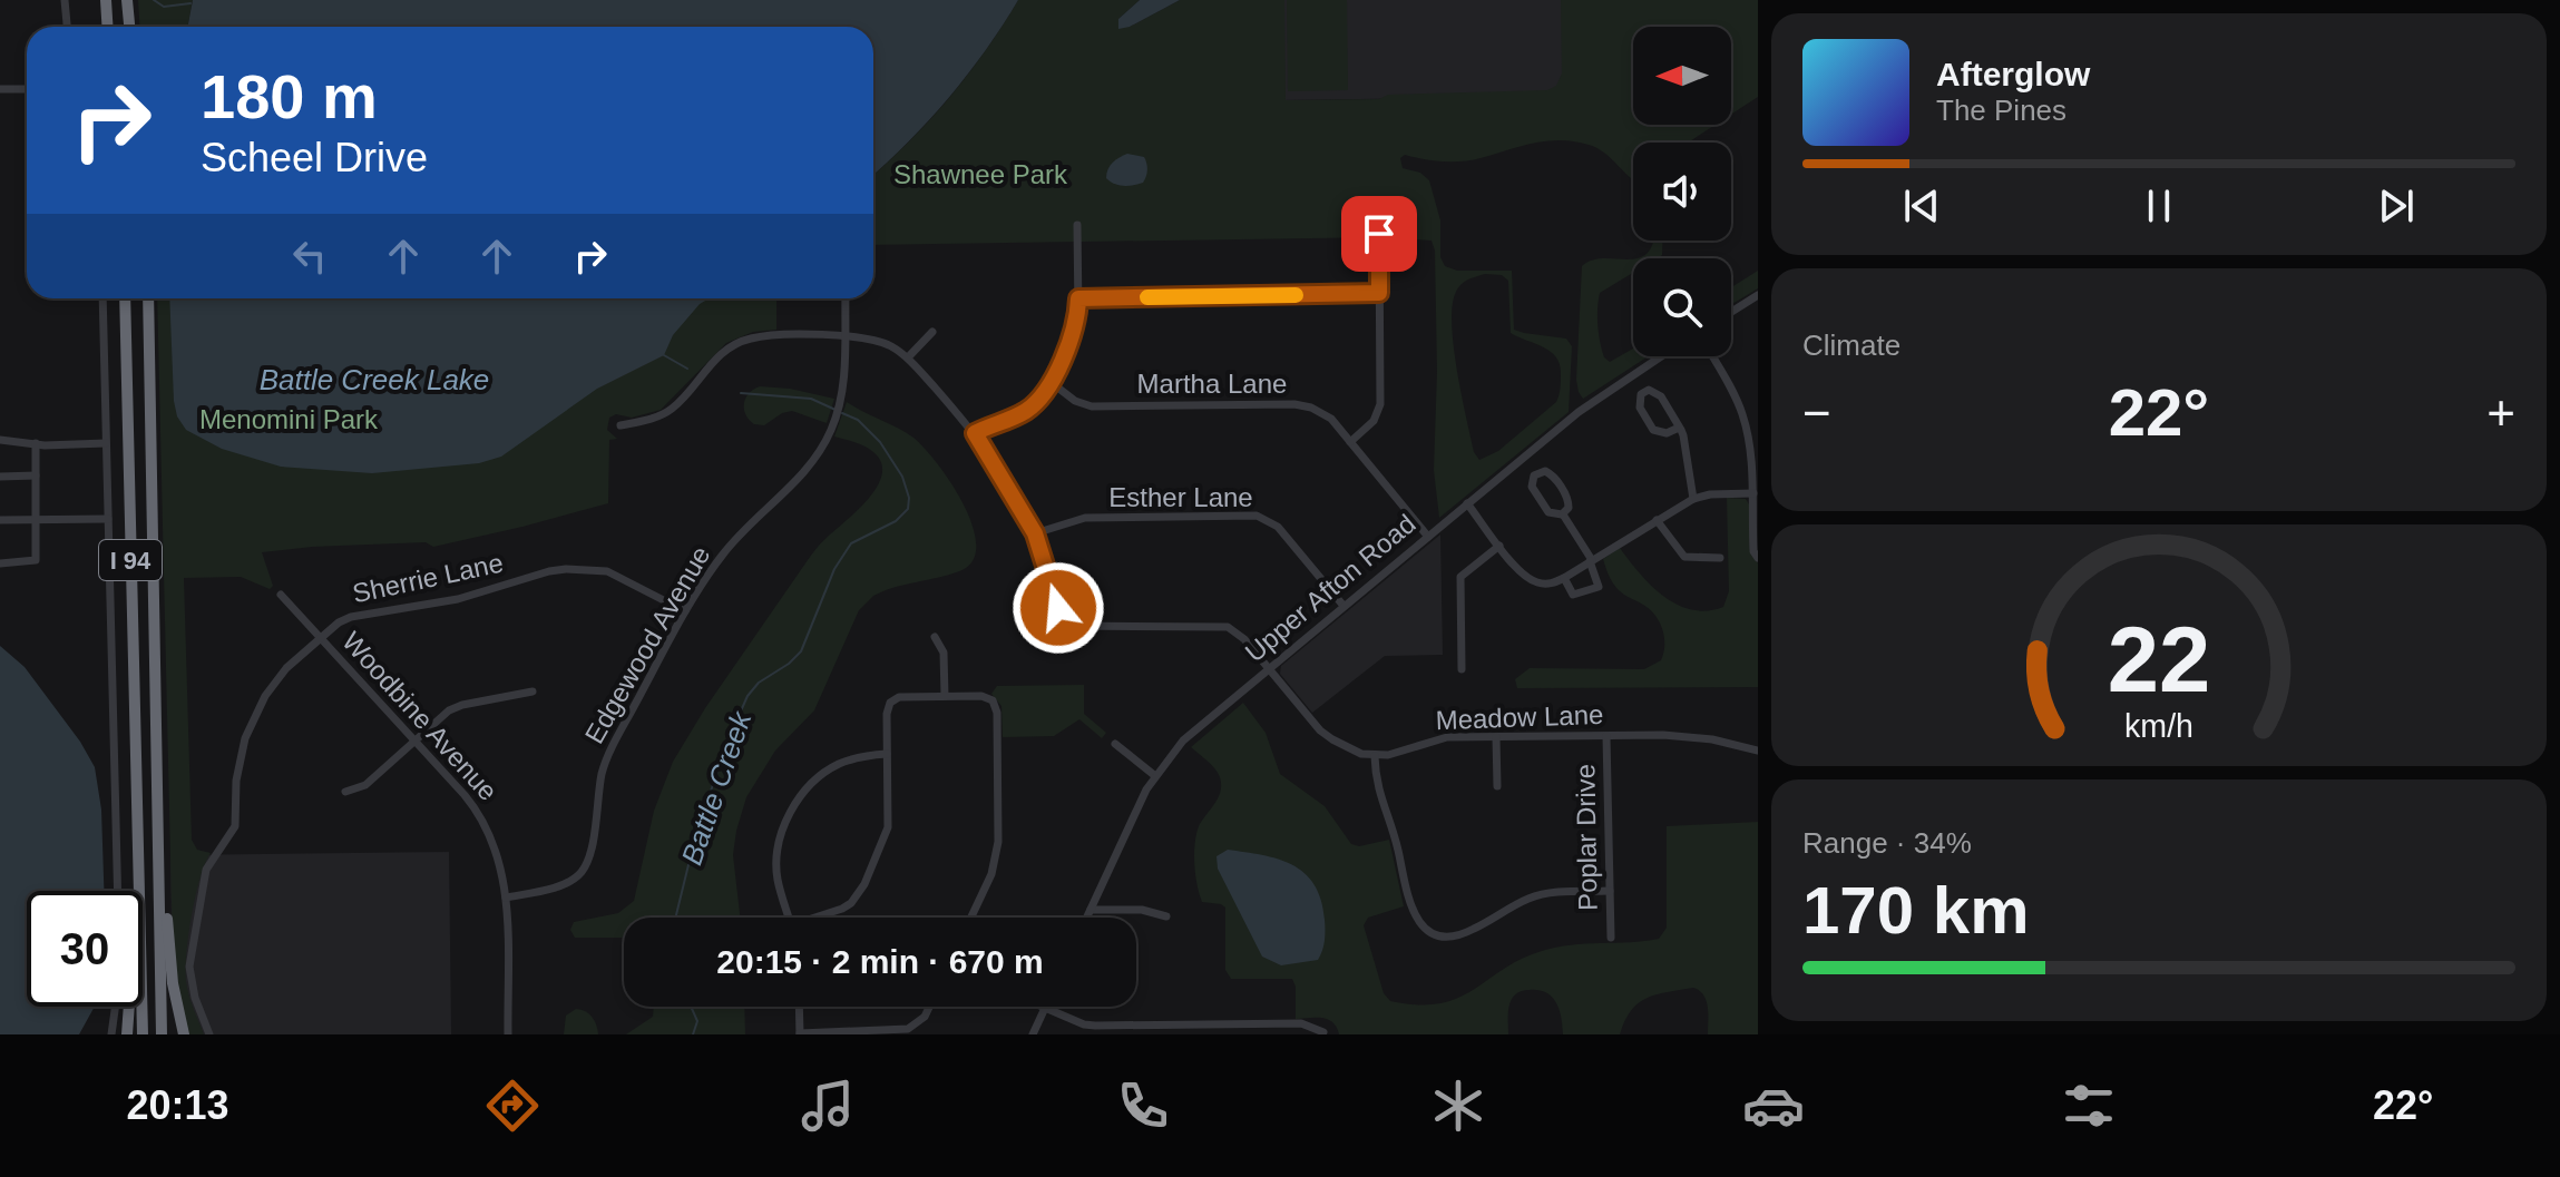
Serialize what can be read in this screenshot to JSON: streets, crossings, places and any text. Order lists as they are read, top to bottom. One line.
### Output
{"streets":{"highway":["I 94"],"street":["Martha Lane","Esther Lane","Sherrie Lane","Upper Afton Road","Edgewood Avenue","Woodbine Avenue","Meadow Lane","Poplar Drive"]},"crossings":[["Martha Lane","Upper Afton Road"],["Esther Lane","Upper Afton Road"],["Sherrie Lane","Edgewood Avenue"],["Sherrie Lane","Woodbine Avenue"],["Edgewood Avenue","Woodbine Avenue"],["Meadow Lane","Poplar Drive"]],"water":["Battle Creek Lake","Battle Creek"],"parks":["Shawnee Park","Menomini Park"],"north":"left","page":{"turn":["180 m","Scheel Drive"],"song":["Afterglow","The Pines"],"tile":["Climate",["Range · 34%","170 km"]],"heat":["−","22°","+"],"limit":"30","trip":"20:15 · 2 min · 670 m","tabs":["20:13","22°"],"gauge":["22","km/h"]}}
